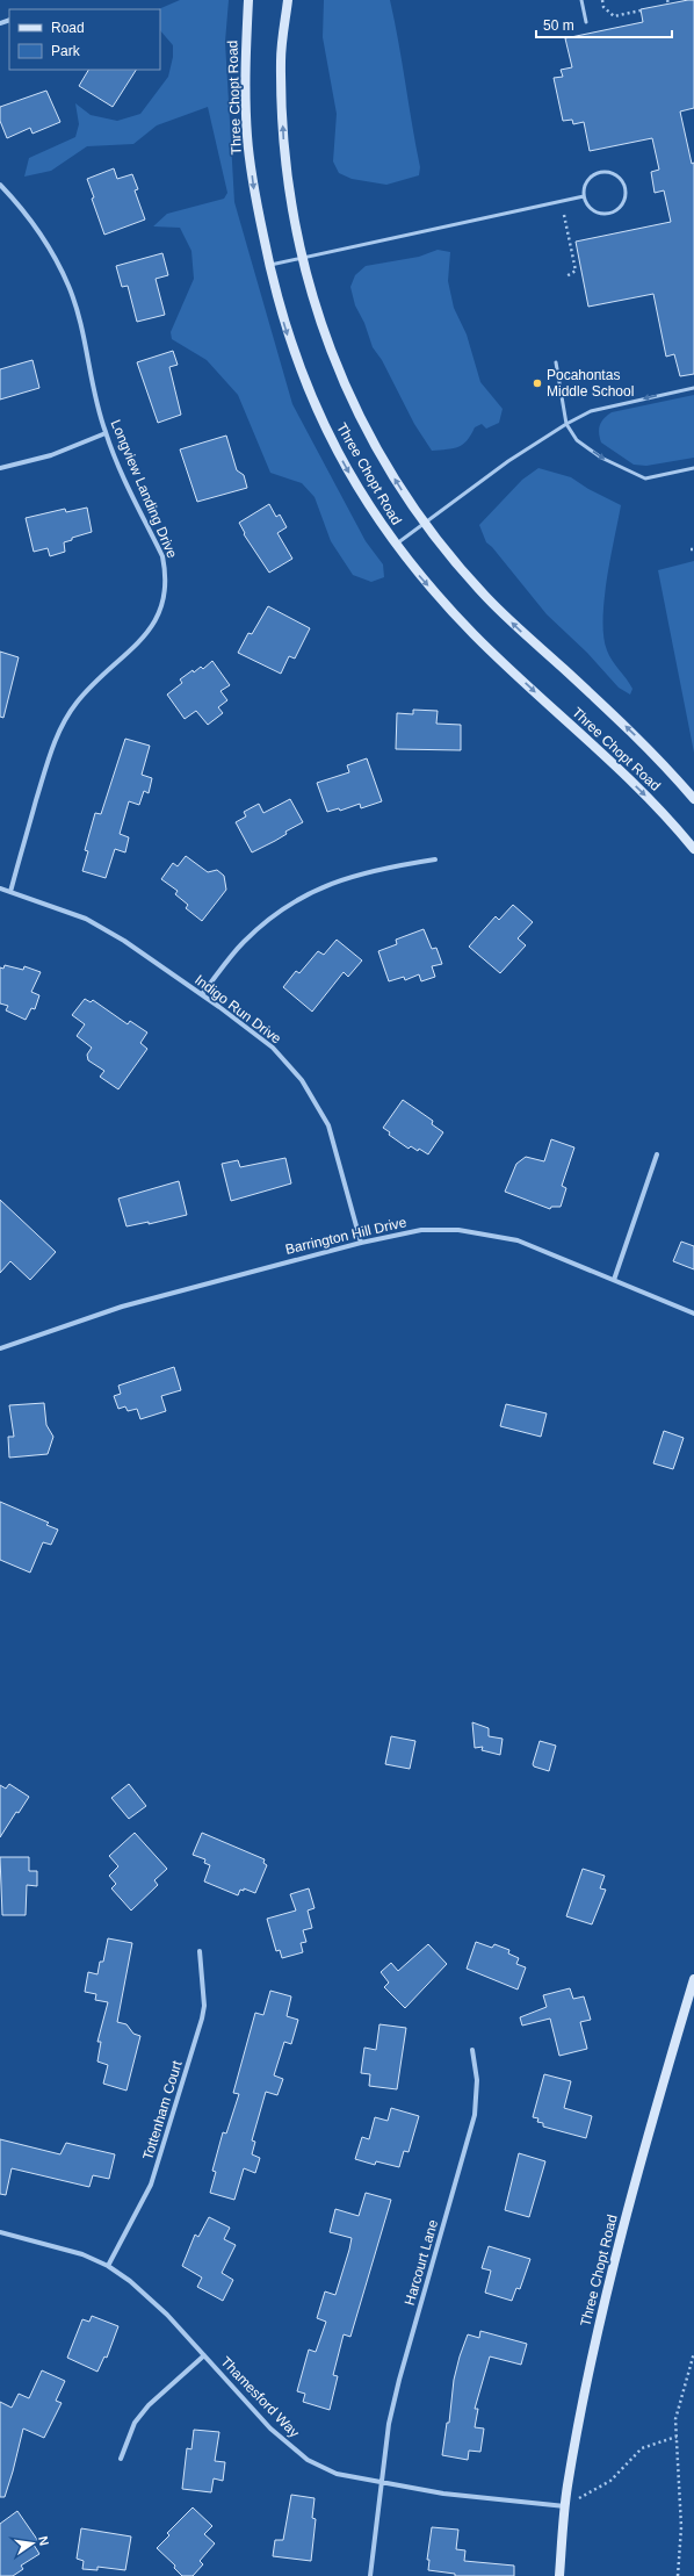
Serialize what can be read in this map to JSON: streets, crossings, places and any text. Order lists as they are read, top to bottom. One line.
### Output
{"streets":{"main road":["Three Chopt Road"],"street":["Longview Landing Drive","Indigo Run Drive","Barrington Hill Drive","Tottenham Court","Harcourt Lane","Thamesford Way"]},"crossings":[["Three Chopt Road","Thamesford Way"],["Longview Landing Drive","Indigo Run Drive"],["Indigo Run Drive","Barrington Hill Drive"],["Tottenham Court","Thamesford Way"],["Harcourt Lane","Thamesford Way"]],"places":["Pocahontas Middle School"],"legend":["Road","Park"],"scale_bar":"50 m","north":"right"}
